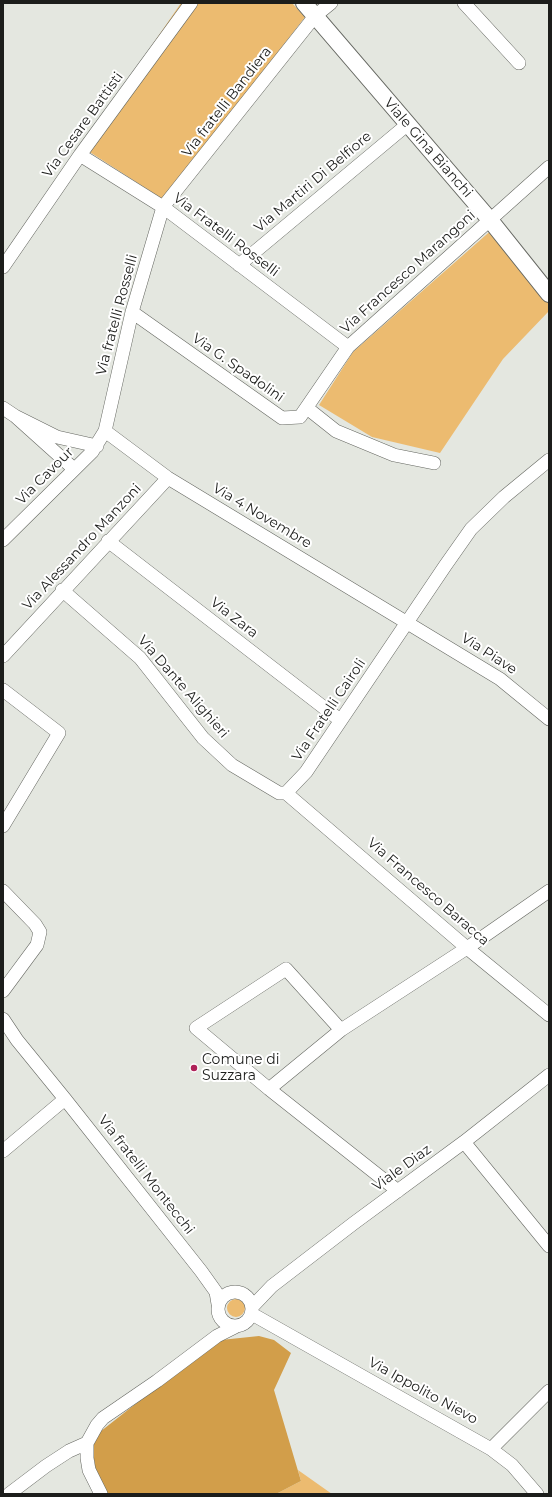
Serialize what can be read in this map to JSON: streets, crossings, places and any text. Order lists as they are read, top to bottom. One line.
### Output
{"streets":{"street":["Via fratelli Bandiera","Via Cesare Battisti","Viale Gina Bianchi","Via Martiri Di Belfiore","Via Fratelli Rosselli","Via Francesco Marangoni","Via fratelli Rosselli","Via G. Spadolini","Via Cavour","Via 4 Novembre","Via Alessandro Manzoni","Via Zara","Via Piave","Via Dante Alighieri","Via Fratelli Cairoli","Via Francesco Baracca","Viale Diaz","Via fratelli Montecchi","Via Ippolito Nievo"]},"crossings":[["Via fratelli Bandiera","Viale Gina Bianchi"],["Via fratelli Bandiera","Via Fratelli Rosselli"],["Via fratelli Bandiera","Via fratelli Rosselli"],["Via Cesare Battisti","Via Fratelli Rosselli"],["Viale Gina Bianchi","Via Martiri Di Belfiore"],["Viale Gina Bianchi","Via Francesco Marangoni"],["Via Martiri Di Belfiore","Via Fratelli Rosselli"],["Via Fratelli Rosselli","Via Francesco Marangoni"],["Via Fratelli Rosselli","Via fratelli Rosselli"],["Via Fratelli Rosselli","Via G. Spadolini"],["Via Francesco Marangoni","Via G. Spadolini"],["Via fratelli Rosselli","Via G. Spadolini"],["Via fratelli Rosselli","Via Cavour"],["Via fratelli Rosselli","Via 4 Novembre"],["Via Cavour","Via 4 Novembre"],["Via 4 Novembre","Via Alessandro Manzoni"],["Via 4 Novembre","Via Piave"],["Via 4 Novembre","Via Fratelli Cairoli"],["Via Alessandro Manzoni","Via Zara"],["Via Alessandro Manzoni","Via Dante Alighieri"],["Via Zara","Via Fratelli Cairoli"],["Via Piave","Via Fratelli Cairoli"],["Via Dante Alighieri","Via Fratelli Cairoli"],["Via Dante Alighieri","Via Francesco Baracca"],["Via Fratelli Cairoli","Via Francesco Baracca"]],"places":["Comune di Suzzara"]}
